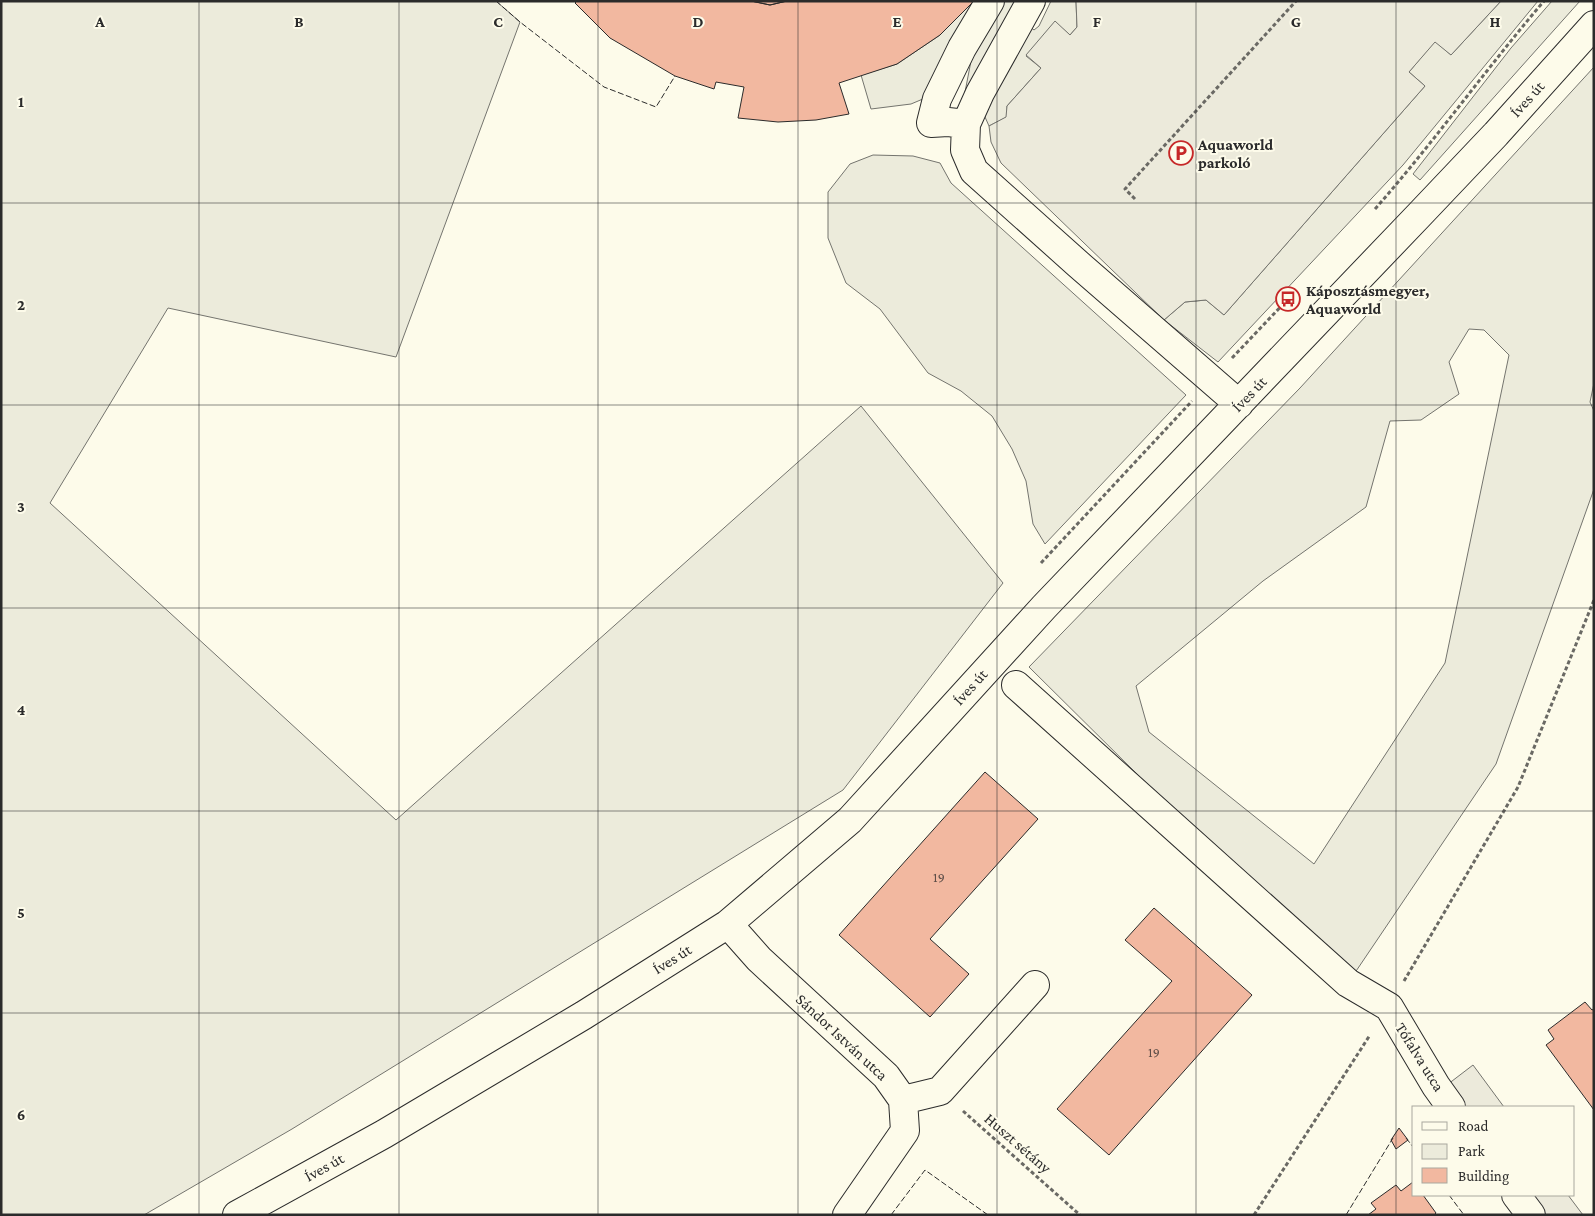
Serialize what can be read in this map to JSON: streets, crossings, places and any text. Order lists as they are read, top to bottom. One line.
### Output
{"streets":{"street":["Íves út","Sándor István utca","Tófalva utca"],"path":["Huszt sétány"]},"crossings":[["Íves út","Sándor István utca"]],"places":{"parking":["Aquaworld parkoló"],"bus stop":["Káposztásmegyer, Aquaworld"]},"house_numbers":["19","19"],"legend":["Road","Park","Building"],"grid":{"columns":["A","B","C","D","E","F","G","H"],"rows":["1","2","3","4","5","6"]}}
